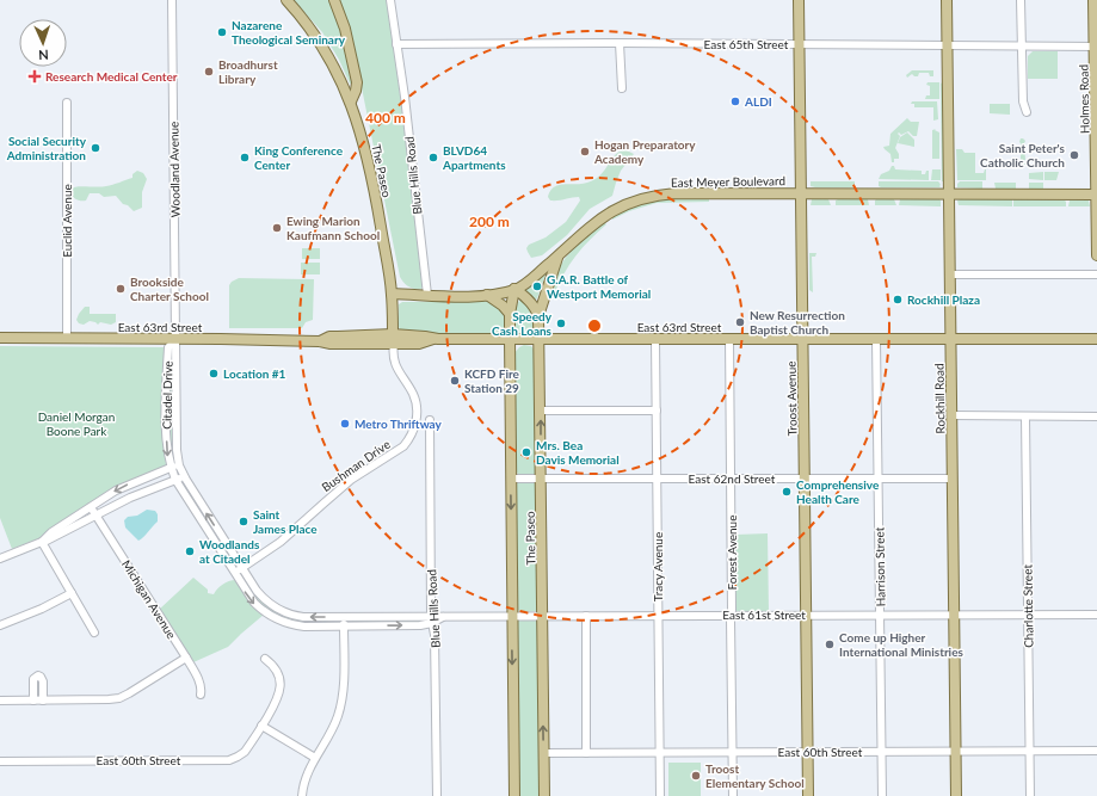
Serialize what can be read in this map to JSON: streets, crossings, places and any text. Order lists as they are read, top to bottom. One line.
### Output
{"streets":{"main road":["Holmes Road","The Paseo","East Meyer Boulevard","East 63rd Street","Troost Avenue","Rockhill Road","Bushman Drive"],"street":["East 65th Street","Woodland Avenue","Blue Hills Road","Euclid Avenue","Citadel Drive","East 62nd Street","Forest Avenue","Tracy Avenue","Harrison Street","Michigan Avenue","Charlotte Street","East 61st Street","East 60th Street"]},"crossings":[["East 65th Street","Holmes Road"],["East 65th Street","Blue Hills Road"],["East 65th Street","Troost Avenue"],["East 65th Street","Rockhill Road"],["Holmes Road","East Meyer Boulevard"],["Woodland Avenue","East 63rd Street"],["Woodland Avenue","Citadel Drive"],["The Paseo","East Meyer Boulevard"],["The Paseo","East 63rd Street"],["The Paseo","Bushman Drive"],["The Paseo","East 62nd Street"],["The Paseo","East 61st Street"],["The Paseo","East 60th Street"],["Blue Hills Road","East Meyer Boulevard"],["Blue Hills Road","Citadel Drive"],["Blue Hills Road","East 61st Street"],["East Meyer Boulevard","Troost Avenue"],["East Meyer Boulevard","Rockhill Road"],["East Meyer Boulevard","Bushman Drive"],["Euclid Avenue","East 63rd Street"],["East 63rd Street","Citadel Drive"],["East 63rd Street","Troost Avenue"],["East 63rd Street","Rockhill Road"],["East 63rd Street","Bushman Drive"],["East 63rd Street","Forest Avenue"],["East 63rd Street","Tracy Avenue"],["East 63rd Street","Harrison Street"],["Citadel Drive","Bushman Drive"],["Citadel Drive","East 61st Street"],["Troost Avenue","East 62nd Street"],["Troost Avenue","East 61st Street"],["Troost Avenue","East 60th Street"],["Rockhill Road","East 62nd Street"],["Rockhill Road","East 61st Street"],["Rockhill Road","East 60th Street"],["East 62nd Street","Forest Avenue"],["East 62nd Street","Tracy Avenue"],["East 62nd Street","Harrison Street"],["Forest Avenue","East 61st Street"],["Forest Avenue","East 60th Street"],["Tracy Avenue","East 61st Street"],["Tracy Avenue","East 60th Street"],["Harrison Street","East 61st Street"],["Harrison Street","East 60th Street"],["Charlotte Street","East 61st Street"],["Charlotte Street","East 60th Street"]],"parks":["Daniel Morgan Boone Park"],"places":{"other":["Nazarene Theological Seminary","Broadhurst Library","ALDI","Social Security Administration","Hogan Preparatory Academy","Saint Peter's Catholic Church","King Conference Center","BLVD64 Apartments","Ewing Marion Kaufmann School","G.A.R. Battle of Westport Memorial","Brookside Charter School","Rockhill Plaza","New Resurrection Baptist Church","Speedy Cash Loans","Location #1","KCFD Fire Station 29","Metro Thriftway","Mrs. Bea Davis Memorial","Comprehensive Health Care","Saint James Place","Woodlands at Citadel","Come up Higher International Ministries","Troost Elementary School"],"health":["Research Medical Center"]},"north":"bottom","rings":["400 m","200 m"]}
